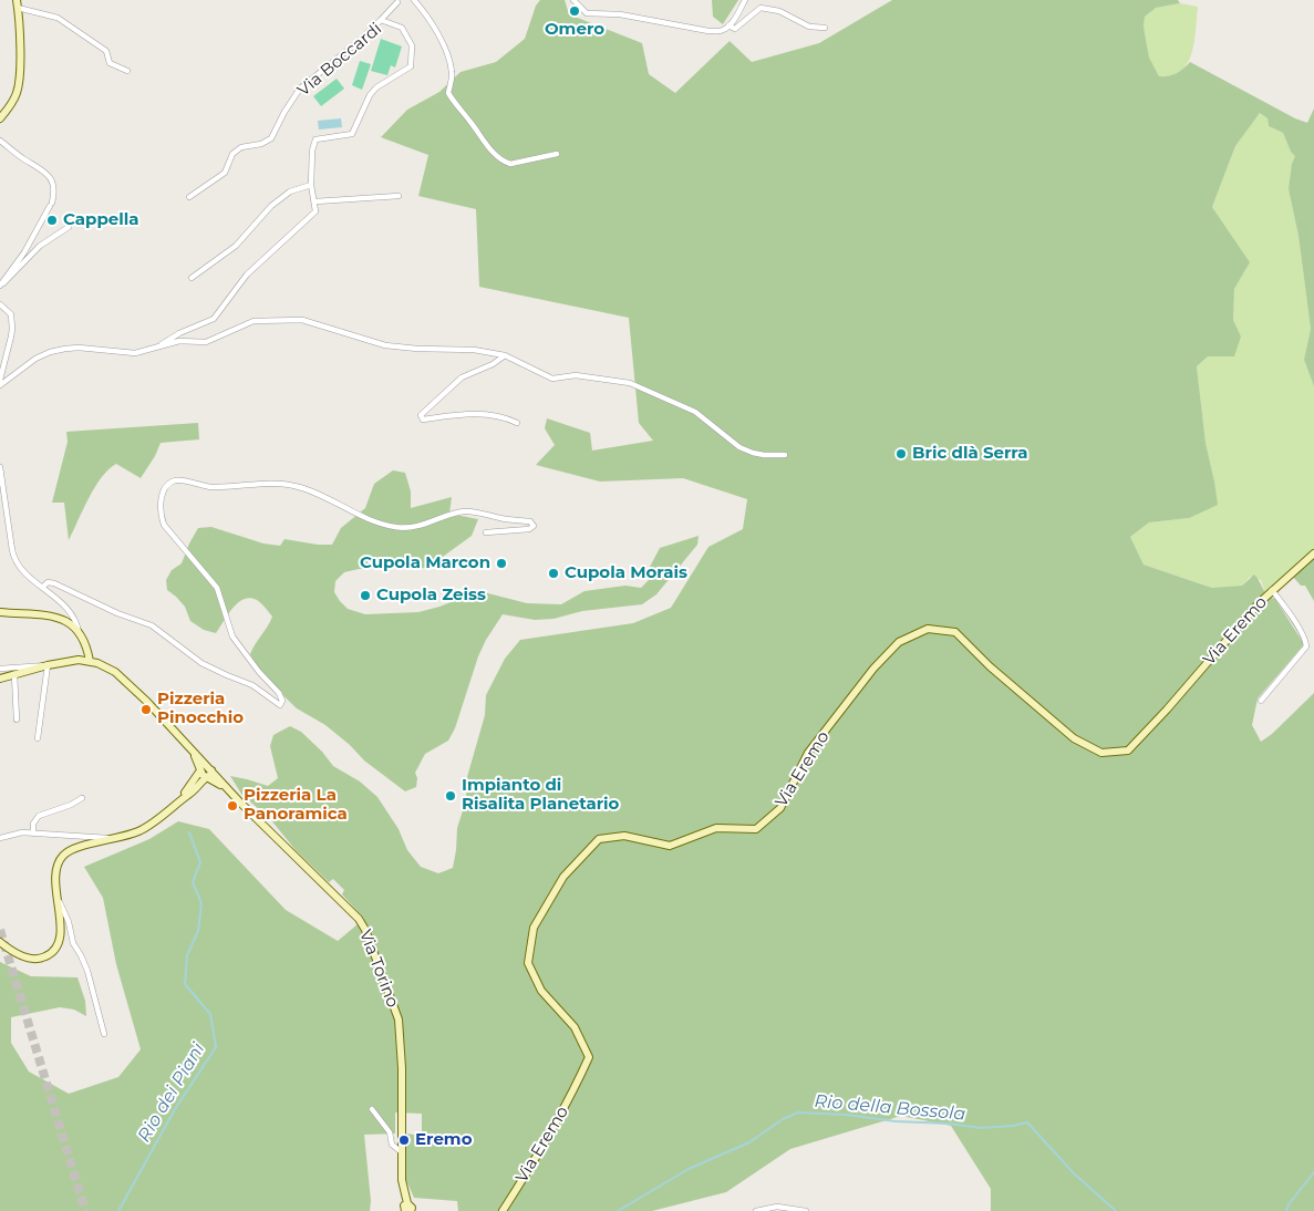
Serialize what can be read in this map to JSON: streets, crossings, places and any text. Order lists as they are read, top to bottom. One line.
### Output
{"streets":{"street":["Via Boccardi","Via Eremo","Via Torino"]},"water":["Rio dei Piani","Rio della Bossola"],"places":["Omero","Cappella","Bric dlà Serra","Cupola Marcon","Cupola Morais","Cupola Zeiss","Pizzeria Pinocchio","Impianto di Risalita Planetario","Pizzeria La Panoramica","Eremo"]}
